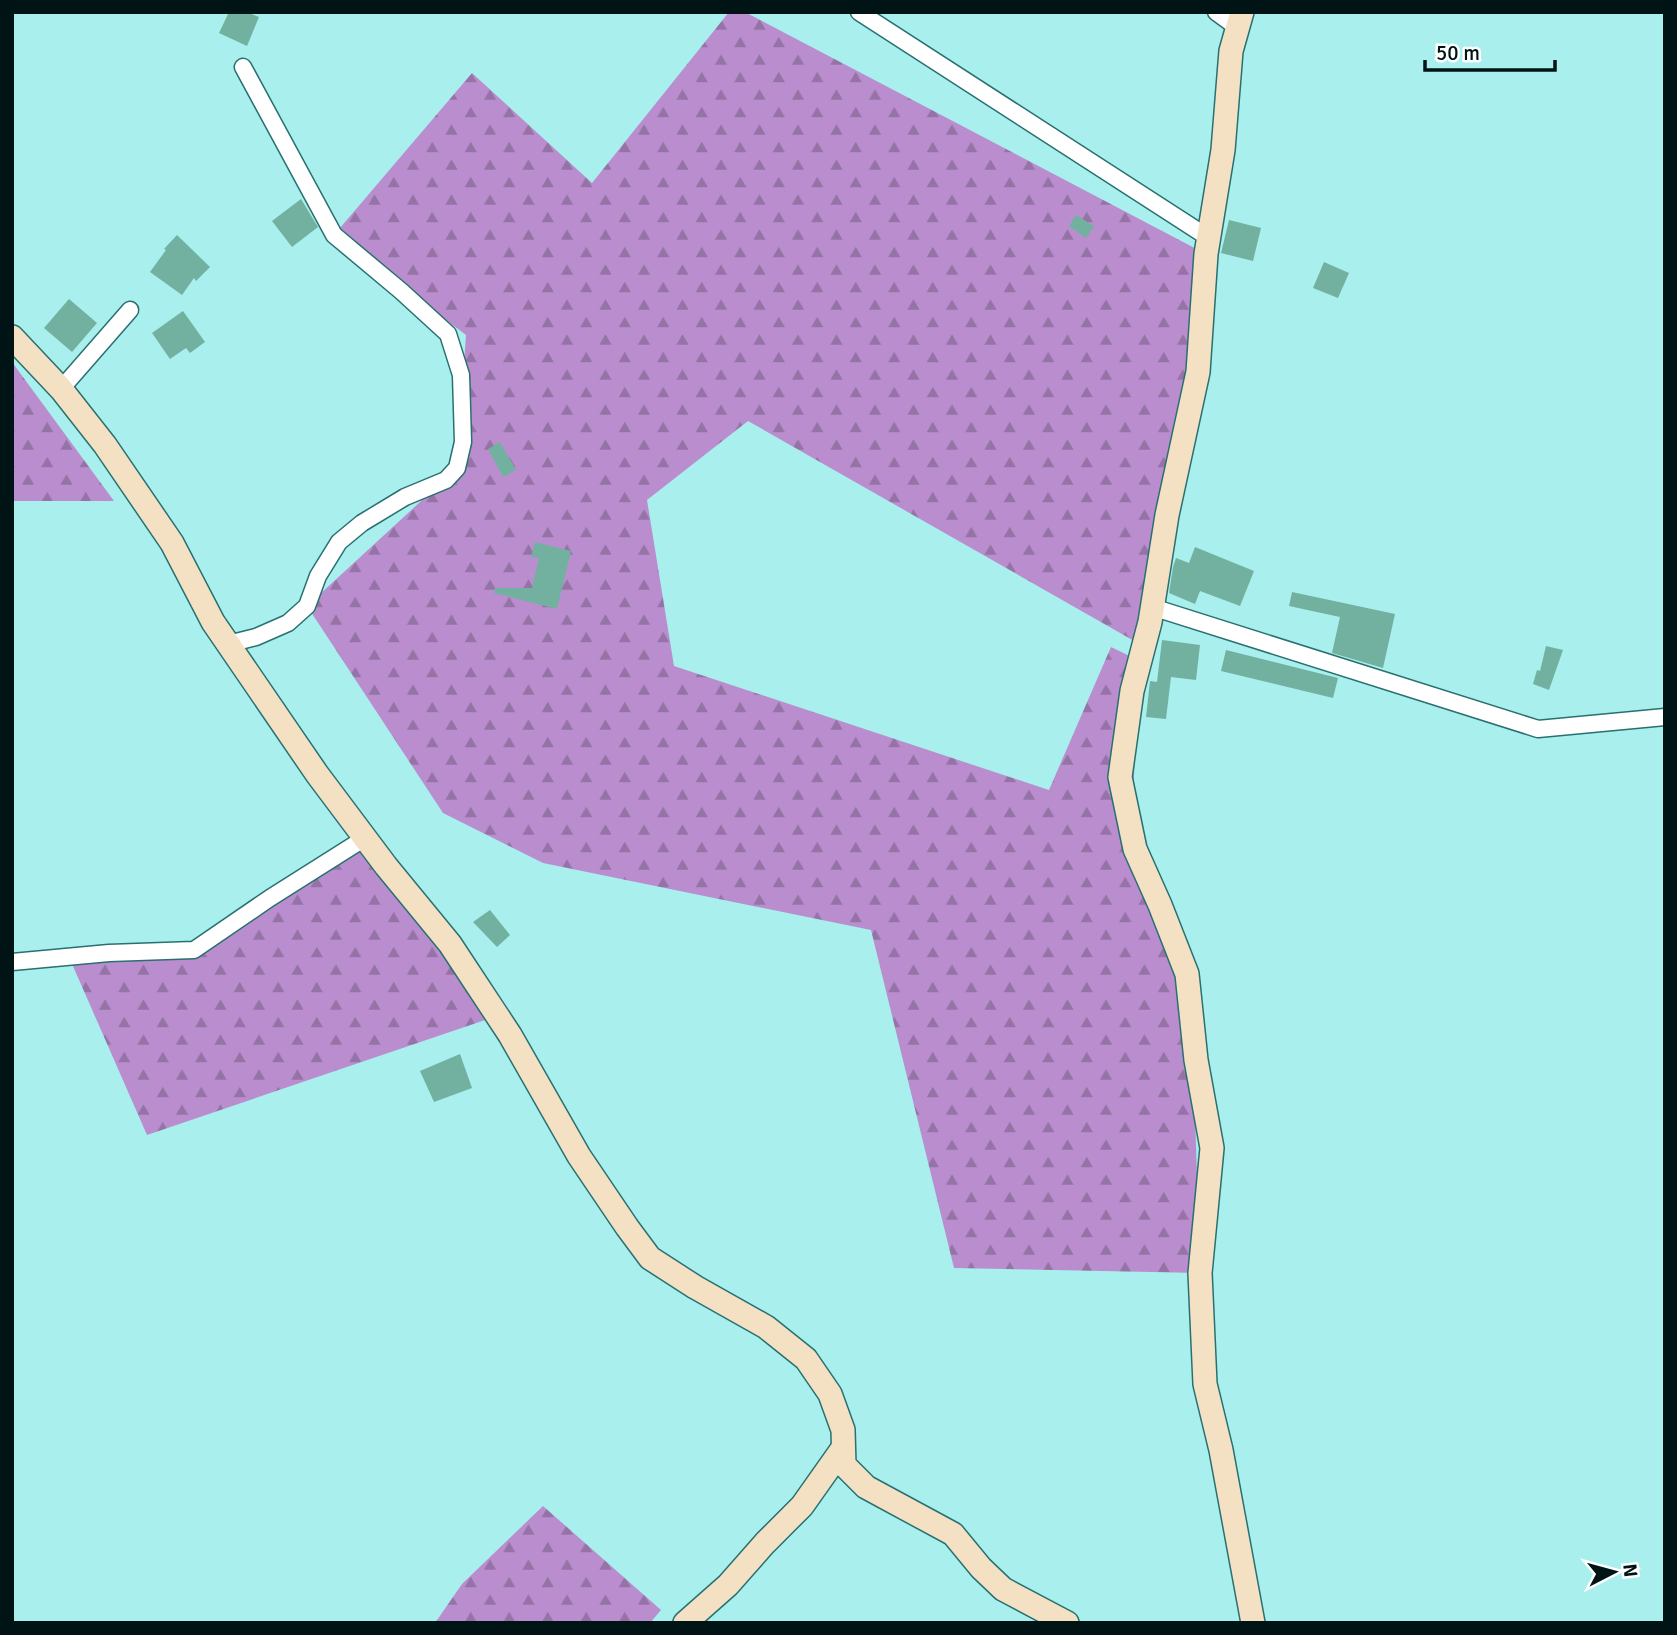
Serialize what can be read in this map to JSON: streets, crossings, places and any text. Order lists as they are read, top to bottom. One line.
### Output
{"scale_bar":"50 m","north":"right"}
